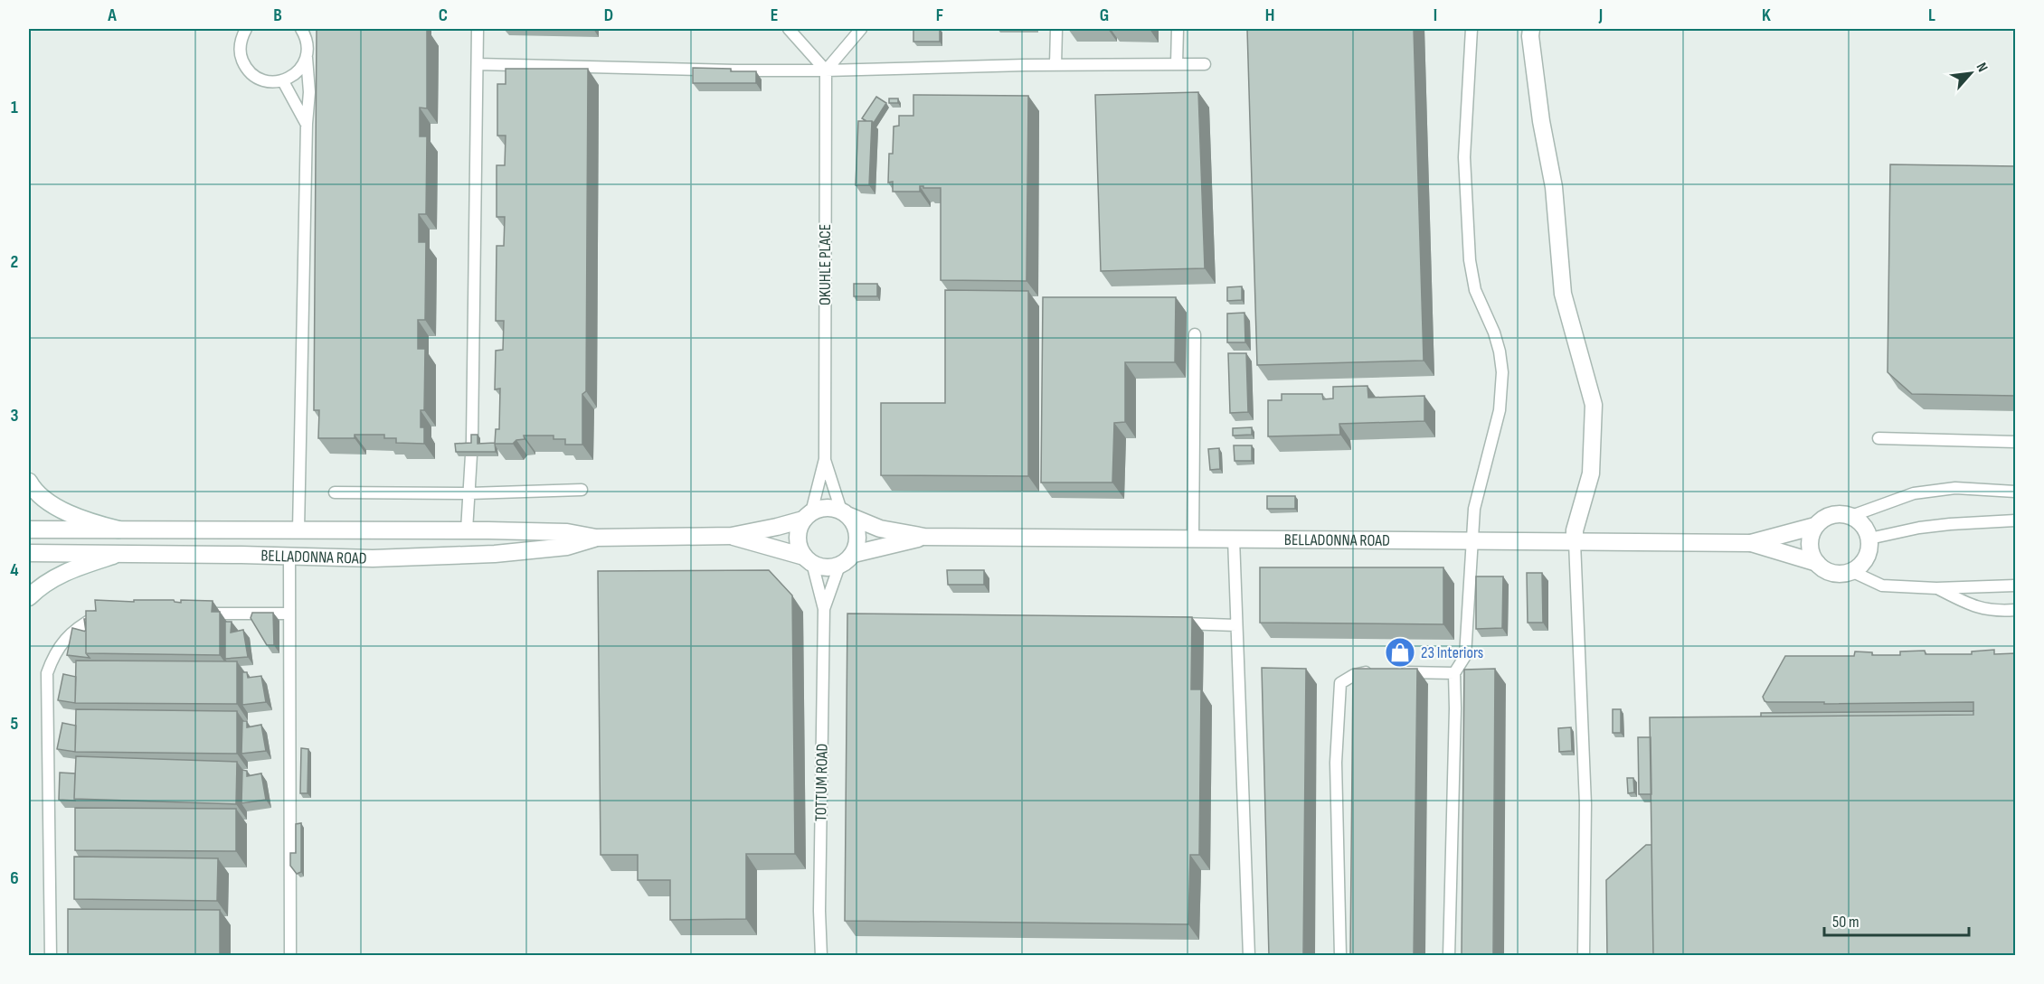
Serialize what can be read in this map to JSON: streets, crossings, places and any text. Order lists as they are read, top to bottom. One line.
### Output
{"streets":{"street":["BELLADONNA ROAD"],"lane":["OKUHLE PLACE","TOTTUM ROAD"]},"crossings":[["OKUHLE PLACE","BELLADONNA ROAD"],["OKUHLE PLACE","TOTTUM ROAD"],["BELLADONNA ROAD","TOTTUM ROAD"]],"places":{"shop":["23 Interiors"]},"scale_bar":"50 m","north":"top right","grid":{"columns":["A","B","C","D","E","F","G","H","I","J","K","L"],"rows":["1","2","3","4","5","6"]}}
